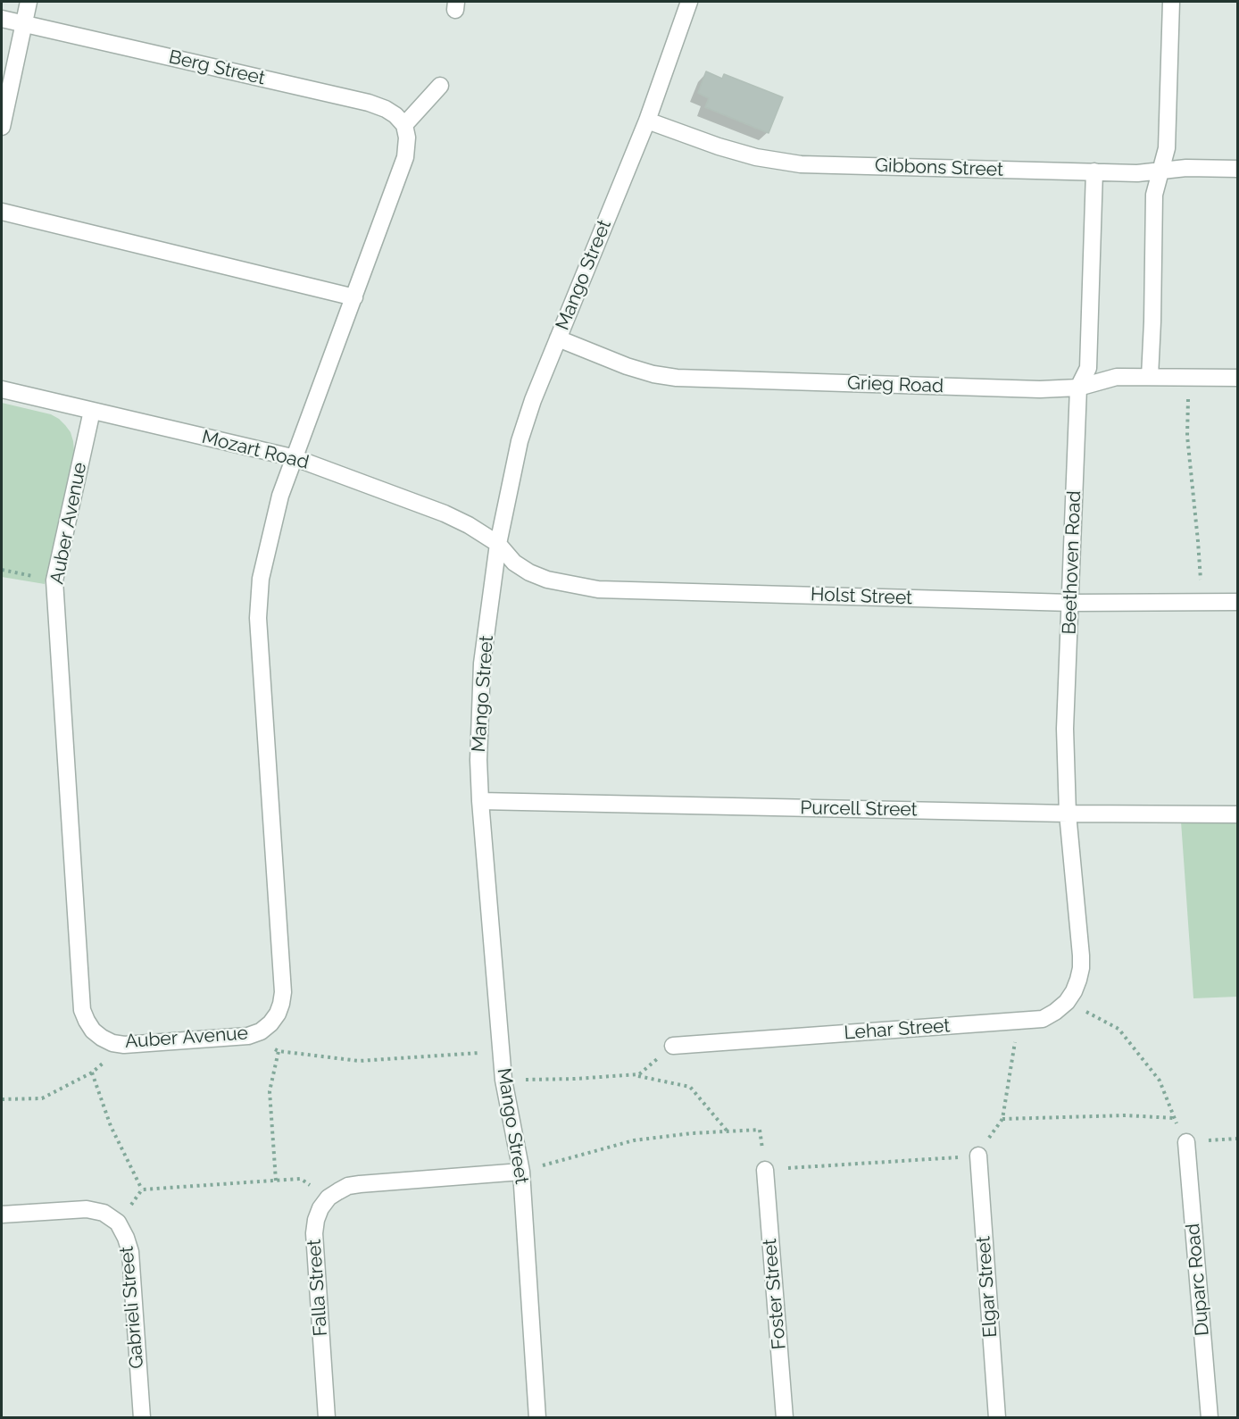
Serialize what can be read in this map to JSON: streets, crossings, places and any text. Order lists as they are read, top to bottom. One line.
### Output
{"streets":{"street":["Berg Street","Gibbons Street","Mango Street","Grieg Road","Mozart Road","Auber Avenue","Beethoven Road","Holst Street","Purcell Street","Lehar Street","Duparc Road","Elgar Street","Falla Street","Foster Street","Gabrieli Street"]},"crossings":[["Gibbons Street","Mango Street"],["Gibbons Street","Beethoven Road"],["Mango Street","Grieg Road"],["Mango Street","Mozart Road"],["Mango Street","Holst Street"],["Mango Street","Purcell Street"],["Grieg Road","Beethoven Road"],["Mozart Road","Auber Avenue"],["Mozart Road","Holst Street"],["Beethoven Road","Holst Street"],["Beethoven Road","Purcell Street"],["Beethoven Road","Lehar Street"]]}
